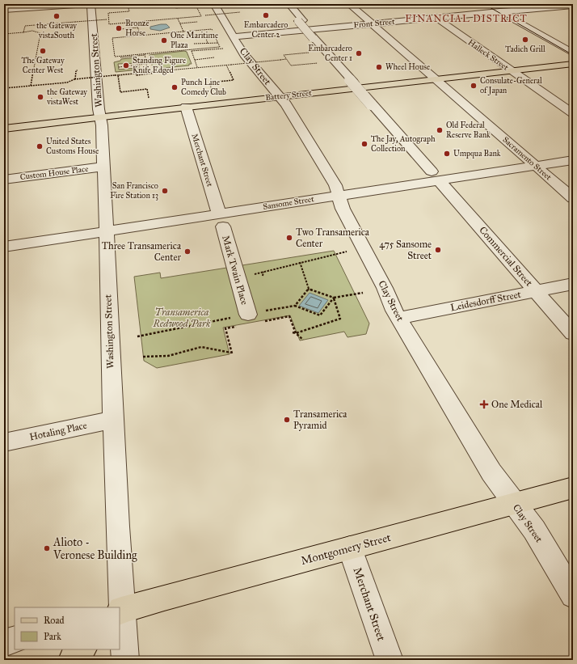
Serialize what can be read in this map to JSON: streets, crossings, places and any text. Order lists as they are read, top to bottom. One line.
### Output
{"streets":{"main road":["Battery Street","Montgomery Street"],"street":["Front Street","Halleck Street","Clay Street","Washington Street","Sacramento Street","Merchant Street","Custom House Place","Sansome Street","Commercial Street","Mark Twain Place","Leidesdorff Street","Hotaling Place"]},"crossings":[["Front Street","Halleck Street"],["Front Street","Clay Street"],["Front Street","Sacramento Street"],["Halleck Street","Battery Street"],["Clay Street","Battery Street"],["Clay Street","Sansome Street"],["Clay Street","Leidesdorff Street"],["Clay Street","Montgomery Street"],["Washington Street","Battery Street"],["Washington Street","Custom House Place"],["Washington Street","Sansome Street"],["Washington Street","Hotaling Place"],["Washington Street","Montgomery Street"],["Battery Street","Sacramento Street"],["Battery Street","Merchant Street"],["Sacramento Street","Sansome Street"],["Merchant Street","Sansome Street"],["Merchant Street","Mark Twain Place"],["Merchant Street","Montgomery Street"],["Sansome Street","Commercial Street"],["Sansome Street","Mark Twain Place"],["Commercial Street","Leidesdorff Street"]],"districts":["FINANCIAL DISTRICT"],"parks":["Transamerica Redwood Park"],"places":{"other":["Embarcadero Center 2","the Gateway vistaSouth","Bronze Horse","Tadich Grill","One Maritime Plaza","The Gateway Center West","Embarcadero Center 1","Standing Figure Knife Edged","Wheel House","Consulate-General of Japan","Punch Line Comedy Club","the Gateway vistaWest","Old Federal Reserve Bank","The Jay, Autograph Collection","United States Customs House","Umpqua Bank","San Francisco Fire Station 13","Two Transamerica Center","475 Sansome Street","Three Transamerica Center","Transamerica Pyramid","Alioto - Veronese Building"],"health":["One Medical"]},"legend":["Road","Park"]}
